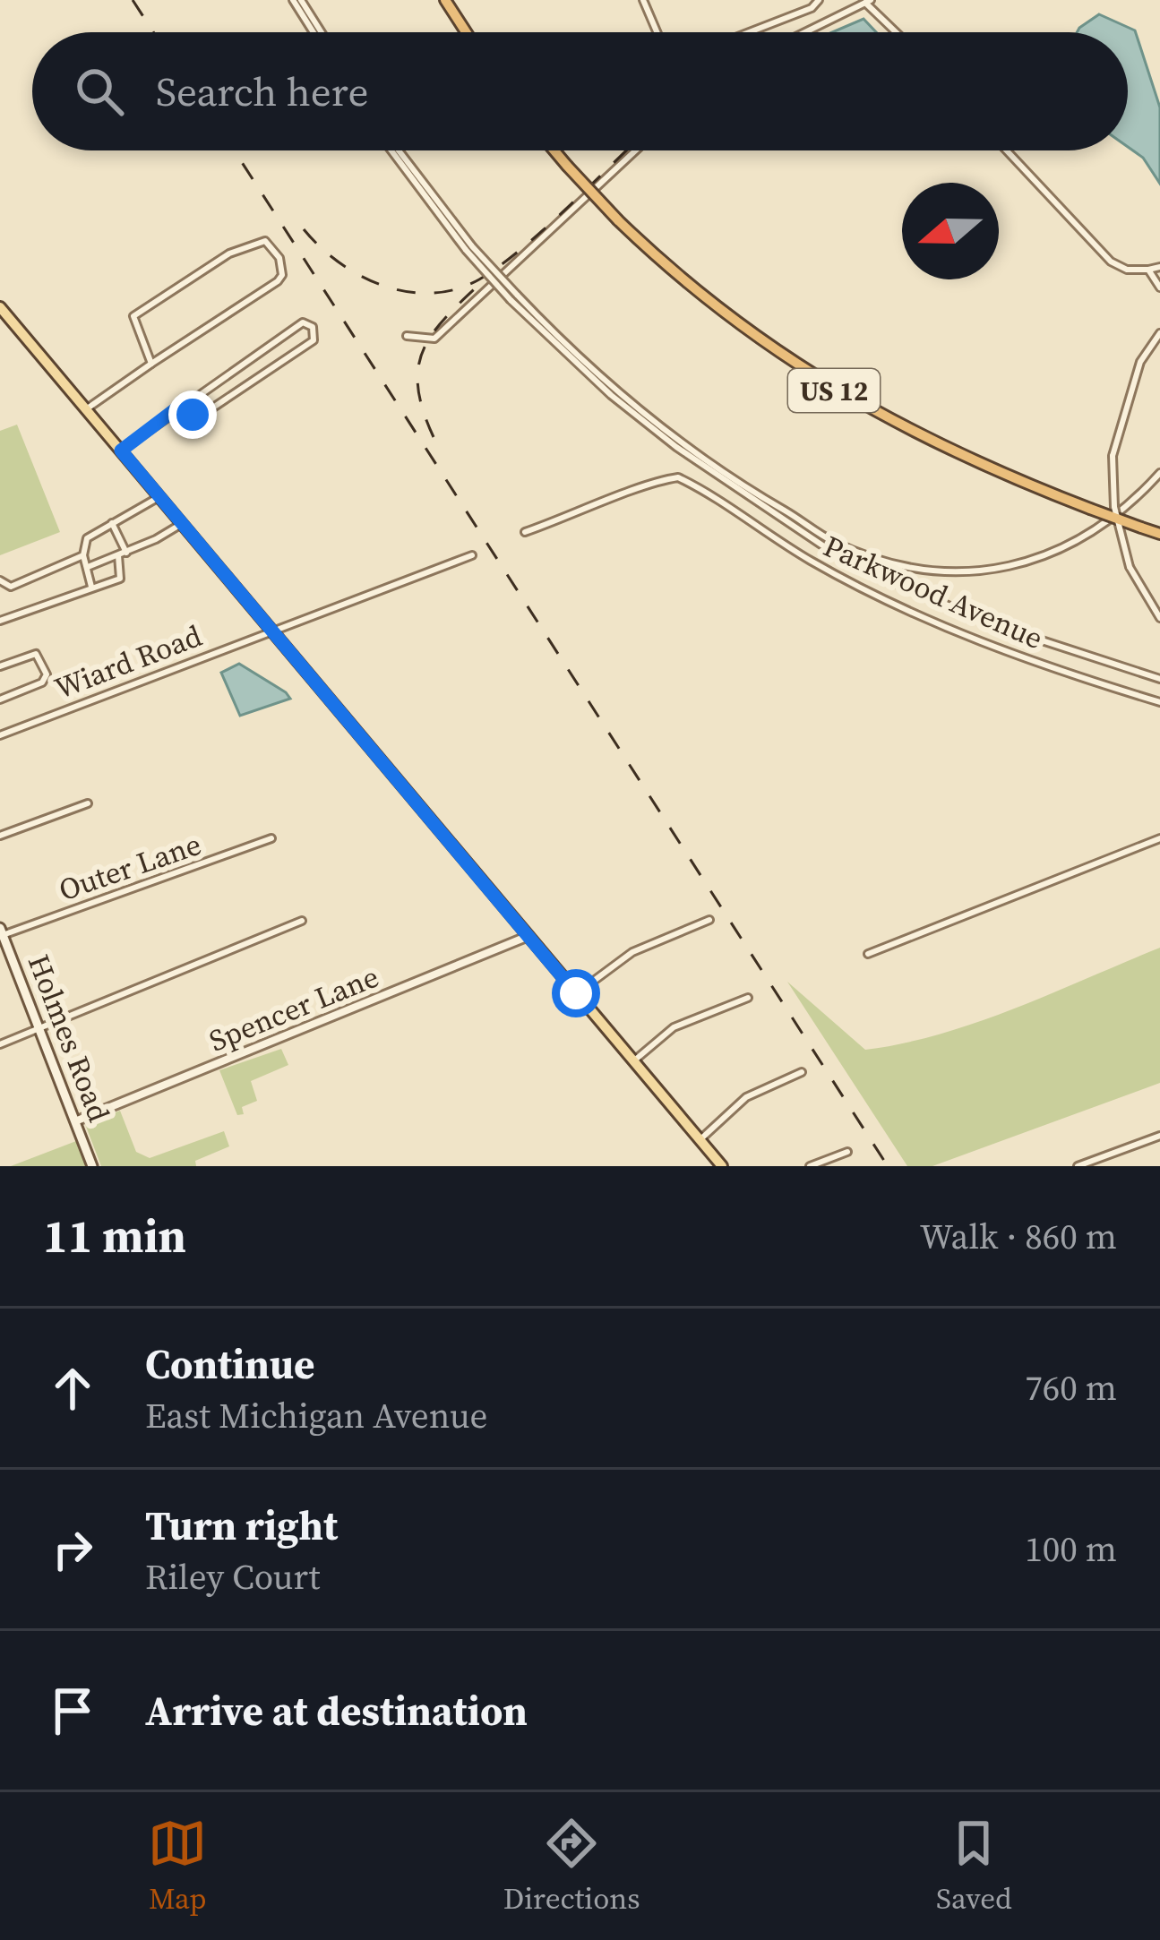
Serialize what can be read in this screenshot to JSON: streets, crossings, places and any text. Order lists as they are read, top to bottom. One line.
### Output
{"streets":{"highway":["US 12"],"main road":["Holmes Road"],"street":["Parkwood Avenue","Wiard Road","Outer Lane","Spencer Lane"]},"crossings":[["Outer Lane","Holmes Road"],["Spencer Lane","Holmes Road"]],"north":"left","page":{"search":"Search here","heading":["11 min","Walk · 860 m"],"list":[["Continue","East Michigan Avenue","760 m"],["Turn right","Riley Court","100 m"],"Arrive at destination"],"nav":["Map","Directions","Saved"]}}
